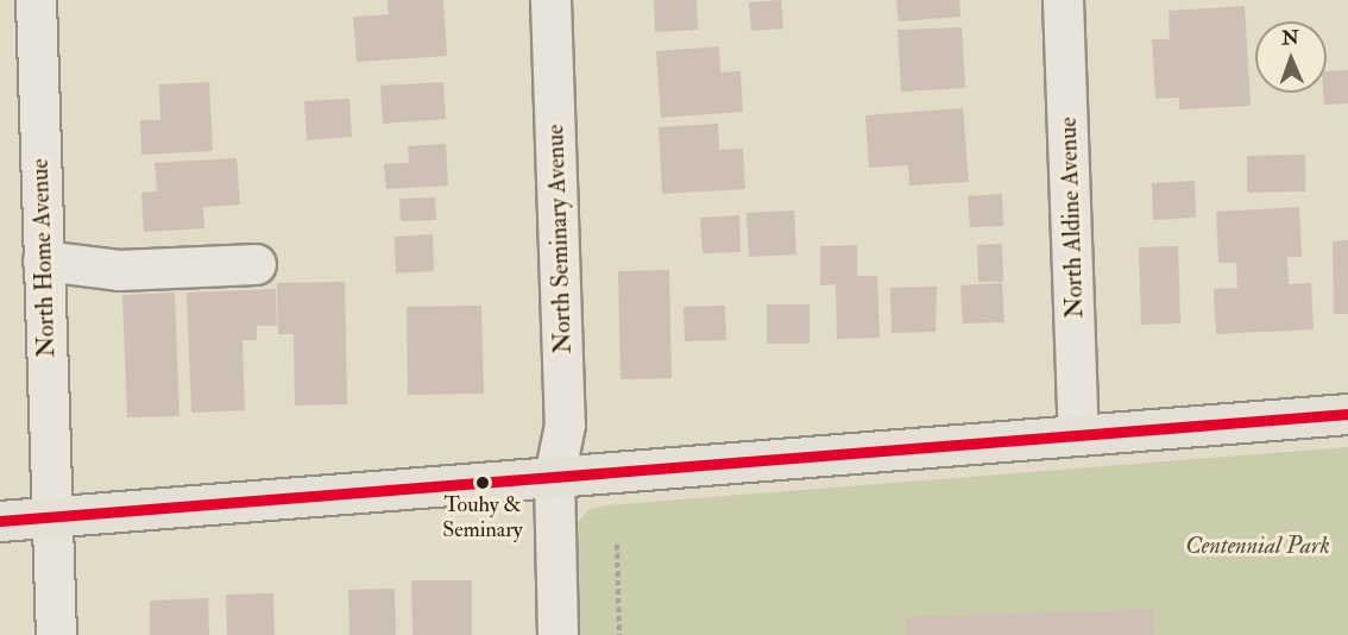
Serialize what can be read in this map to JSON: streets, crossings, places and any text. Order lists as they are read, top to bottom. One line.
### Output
{"streets":{"street":["North Aldine Avenue","North Seminary Avenue","North Home Avenue"]},"parks":["Centennial Park"],"places":["Touhy & Seminary"],"north":"top"}
